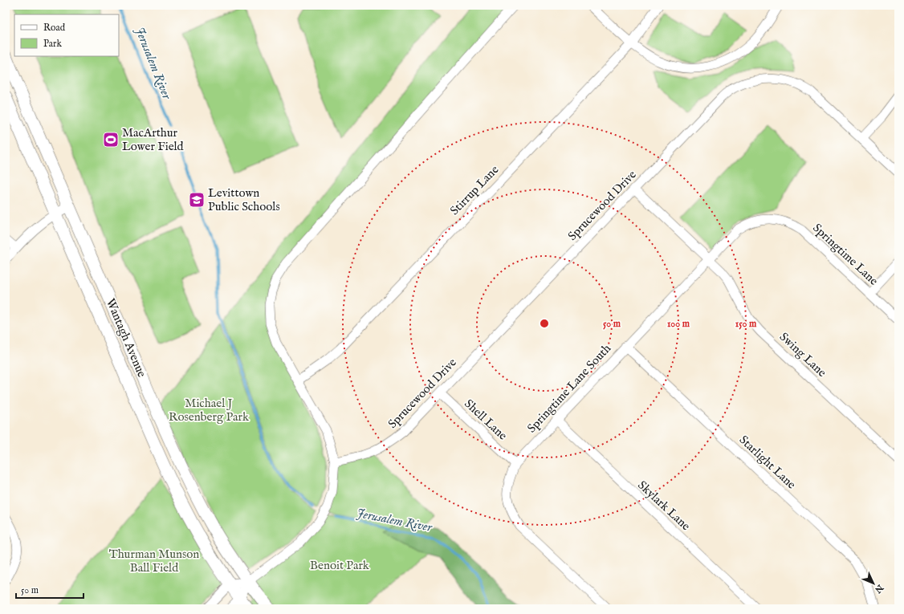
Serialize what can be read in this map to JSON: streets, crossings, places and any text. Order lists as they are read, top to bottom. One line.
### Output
{"streets":{"main road":["Wantagh Avenue"],"street":["Stirrup Lane","Sprucewood Drive","Springtime Lane","Swing Lane","Springtime Lane South","Shell Lane","Starlight Lane","Skylark Lane"]},"crossings":[["Sprucewood Drive","Swing Lane"],["Sprucewood Drive","Shell Lane"],["Springtime Lane","Springtime Lane South"],["Swing Lane","Springtime Lane South"],["Springtime Lane South","Shell Lane"],["Springtime Lane South","Starlight Lane"],["Springtime Lane South","Skylark Lane"]],"water":["Jerusalem River"],"parks":["Michael J Rosenberg Park","Thurman Munson Ball Field","Benoit Park"],"places":{"sports":["MacArthur Lower Field"],"school or university":["Levittown Public Schools"]},"legend":["Road","Park"],"scale_bar":"50 m","north":"bottom right","rings":["50 m","100 m","150 m"]}
